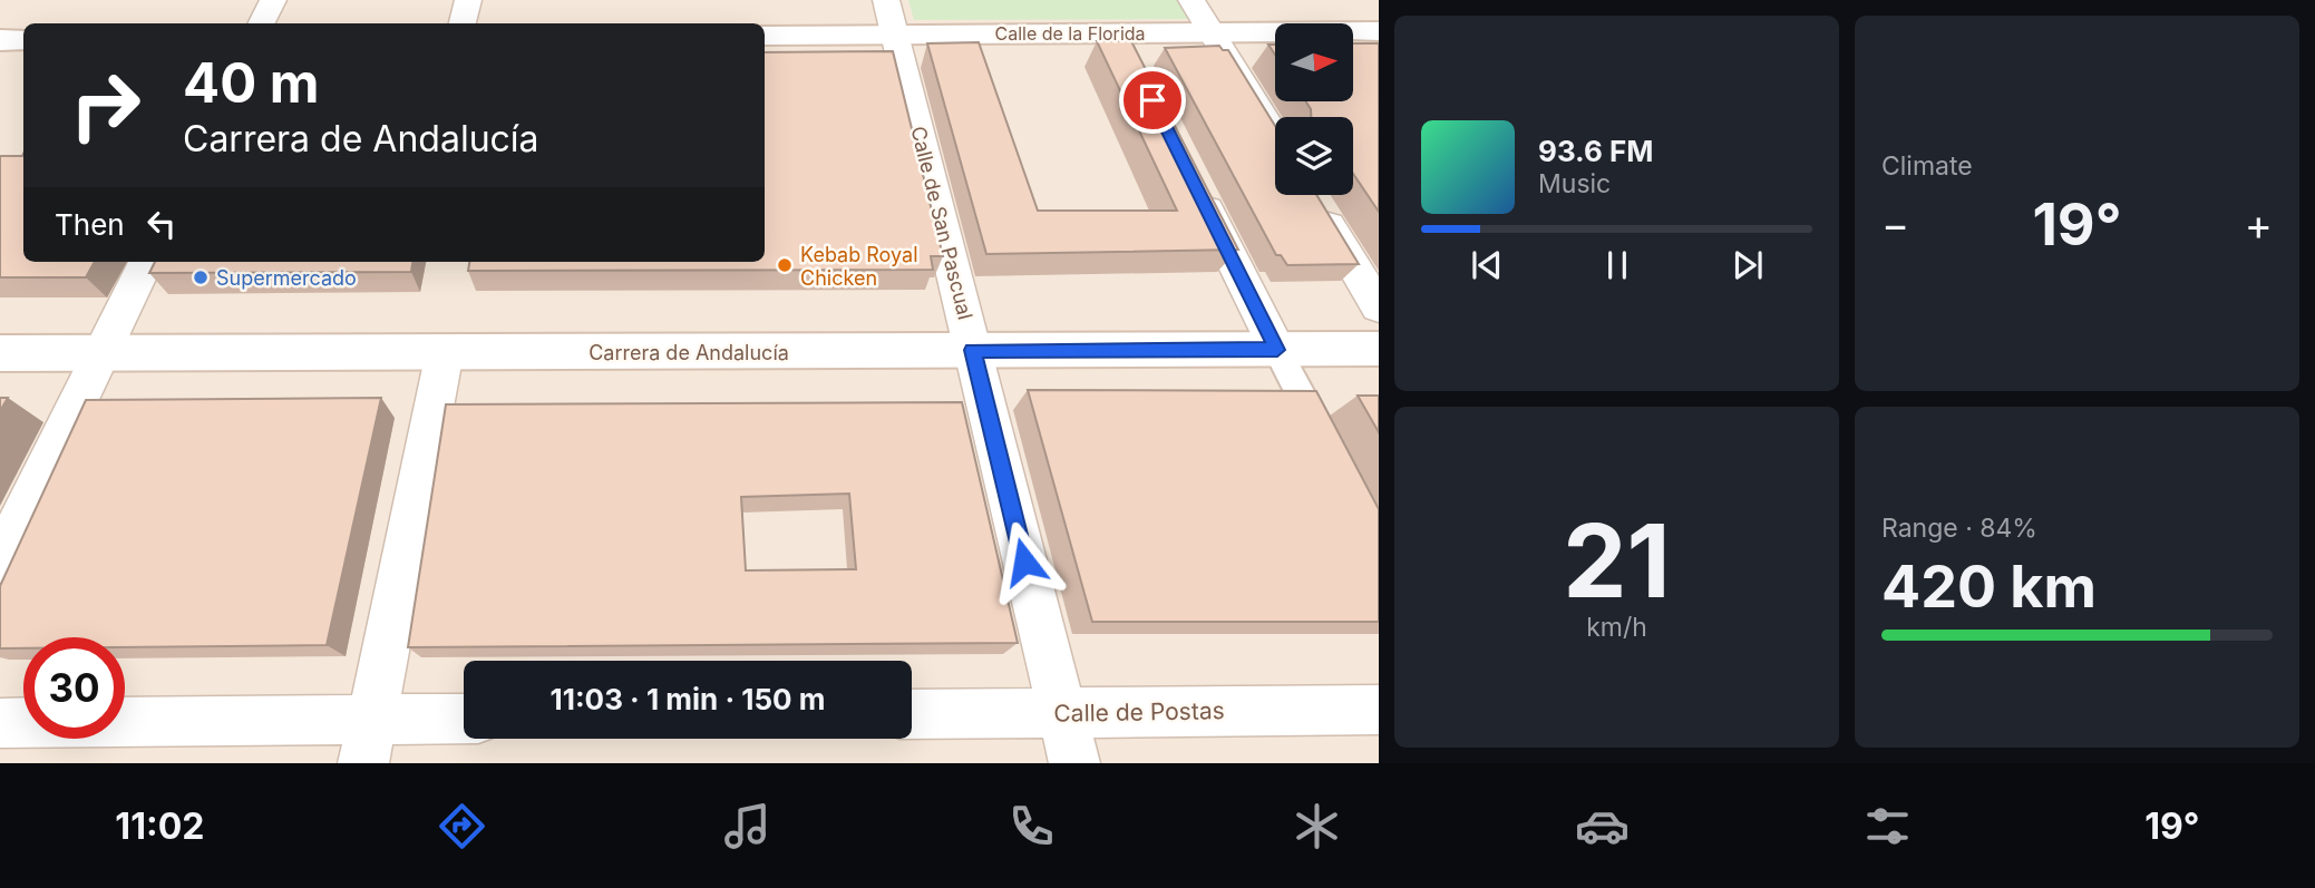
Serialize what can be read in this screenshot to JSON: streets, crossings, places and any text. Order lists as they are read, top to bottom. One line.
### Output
{"streets":{"main road":["Calle de la Florida","Carrera de Andalucía"],"street":["Calle de San Pascual","Calle de Postas"]},"crossings":[["Calle de la Florida","Calle de San Pascual"],["Calle de San Pascual","Carrera de Andalucía"],["Calle de San Pascual","Calle de Postas"]],"places":["Kebab Royal Chicken","Supermercado"],"north":"right","page":{"tile":["Climate",["21","km/h"],["Range · 84%","420 km"]],"turn":["40 m","Carrera de Andalucía"],"song":["93.6 FM","Music"],"then":"Then","heat":["−","19°","+"],"limit":"30","trip":"11:03 · 1 min · 150 m","tabs":["11:02","19°"]}}
